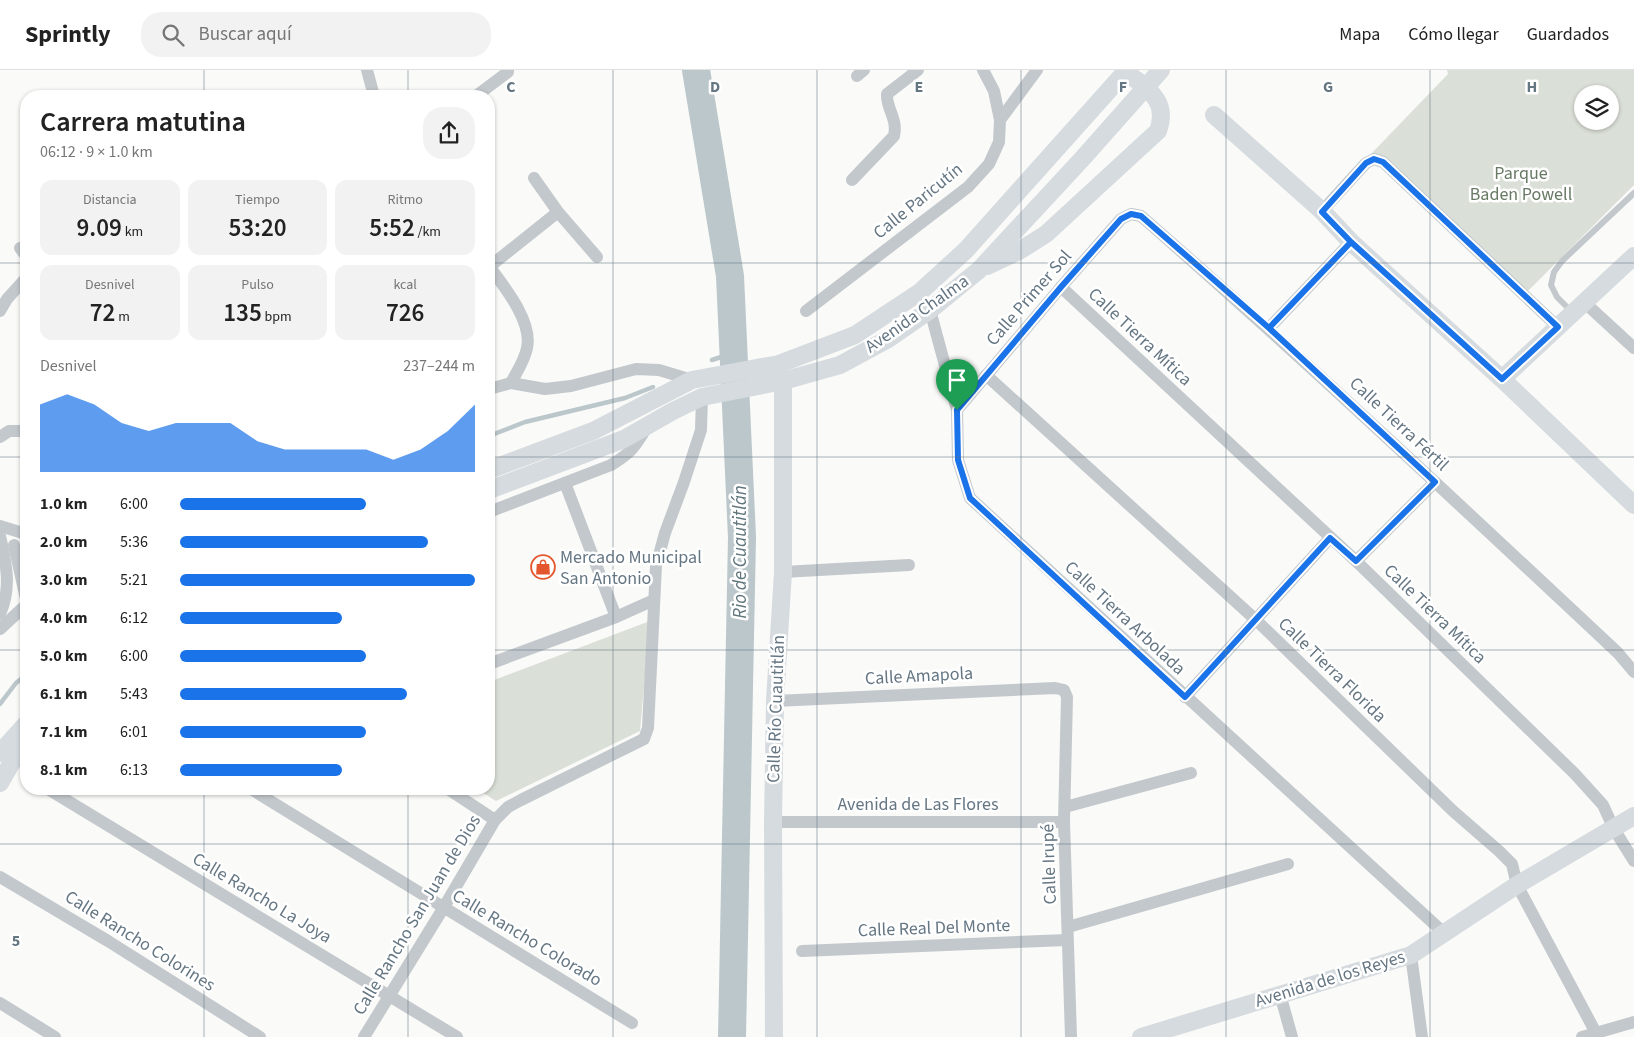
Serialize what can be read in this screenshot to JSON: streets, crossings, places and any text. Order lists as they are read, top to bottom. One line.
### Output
{"streets":{"street":["Calle Paricutín","Calle Primer Sol","Avenida Chalma","Calle Tierra Mítica","Calle Tierra Fértil","Calle Tierra Arbolada","Calle Tierra Florida","Calle Amapola","Calle Río Cuautitlán","Avenida de Las Flores","Calle Irupé","Calle Rancho La Joya","Calle Rancho San Juan de Dios","Calle Real Del Monte","Calle Rancho Colorado","Calle Rancho Colorines","Avenida de los Reyes"]},"crossings":[["Calle Primer Sol","Calle Tierra Mítica"],["Calle Primer Sol","Calle Tierra Fértil"],["Calle Primer Sol","Calle Tierra Arbolada"],["Calle Primer Sol","Calle Tierra Florida"],["Avenida Chalma","Calle Tierra Arbolada"],["Avenida Chalma","Calle Río Cuautitlán"],["Avenida Chalma","Calle Rancho San Juan de Dios"],["Calle Tierra Mítica","Avenida de los Reyes"],["Calle Tierra Arbolada","Avenida de los Reyes"],["Calle Tierra Florida","Avenida de los Reyes"],["Calle Amapola","Calle Río Cuautitlán"],["Calle Amapola","Calle Irupé"],["Calle Río Cuautitlán","Avenida de Las Flores"],["Avenida de Las Flores","Calle Irupé"],["Calle Irupé","Calle Real Del Monte"],["Calle Rancho La Joya","Calle Rancho San Juan de Dios"],["Calle Rancho San Juan de Dios","Calle Rancho Colorado"]],"water":["Rio de Cuautitlán"],"parks":["Parque Baden Powell"],"places":{"shop":["Mercado Municipal San Antonio"]},"page":{"header":"Sprintly","search":"Buscar aquí","nav":["Mapa","Cómo llegar","Guardados"],"heading":["Carrera matutina","06:12 · 9 × 1.0 km"],"stats":[["Distancia","9.09 km"],["Tiempo","53:20"],["Ritmo","5:52 /km"],["Desnivel","72 m"],["Pulso","135 bpm"],["kcal","726"]],"chart":["Desnivel","237–244 m"],"list":[{"name":"1.0 km","note":"6:00"},{"name":"2.0 km","note":"5:36"},{"name":"3.0 km","note":"5:21"},{"name":"4.0 km","note":"6:12"},{"name":"5.0 km","note":"6:00"},{"name":"6.1 km","note":"5:43"},{"name":"7.1 km","note":"6:01"},{"name":"8.1 km","note":"6:13"}]},"grid":{"columns":["C","D","E","F","G","H"],"rows":["5"]}}
